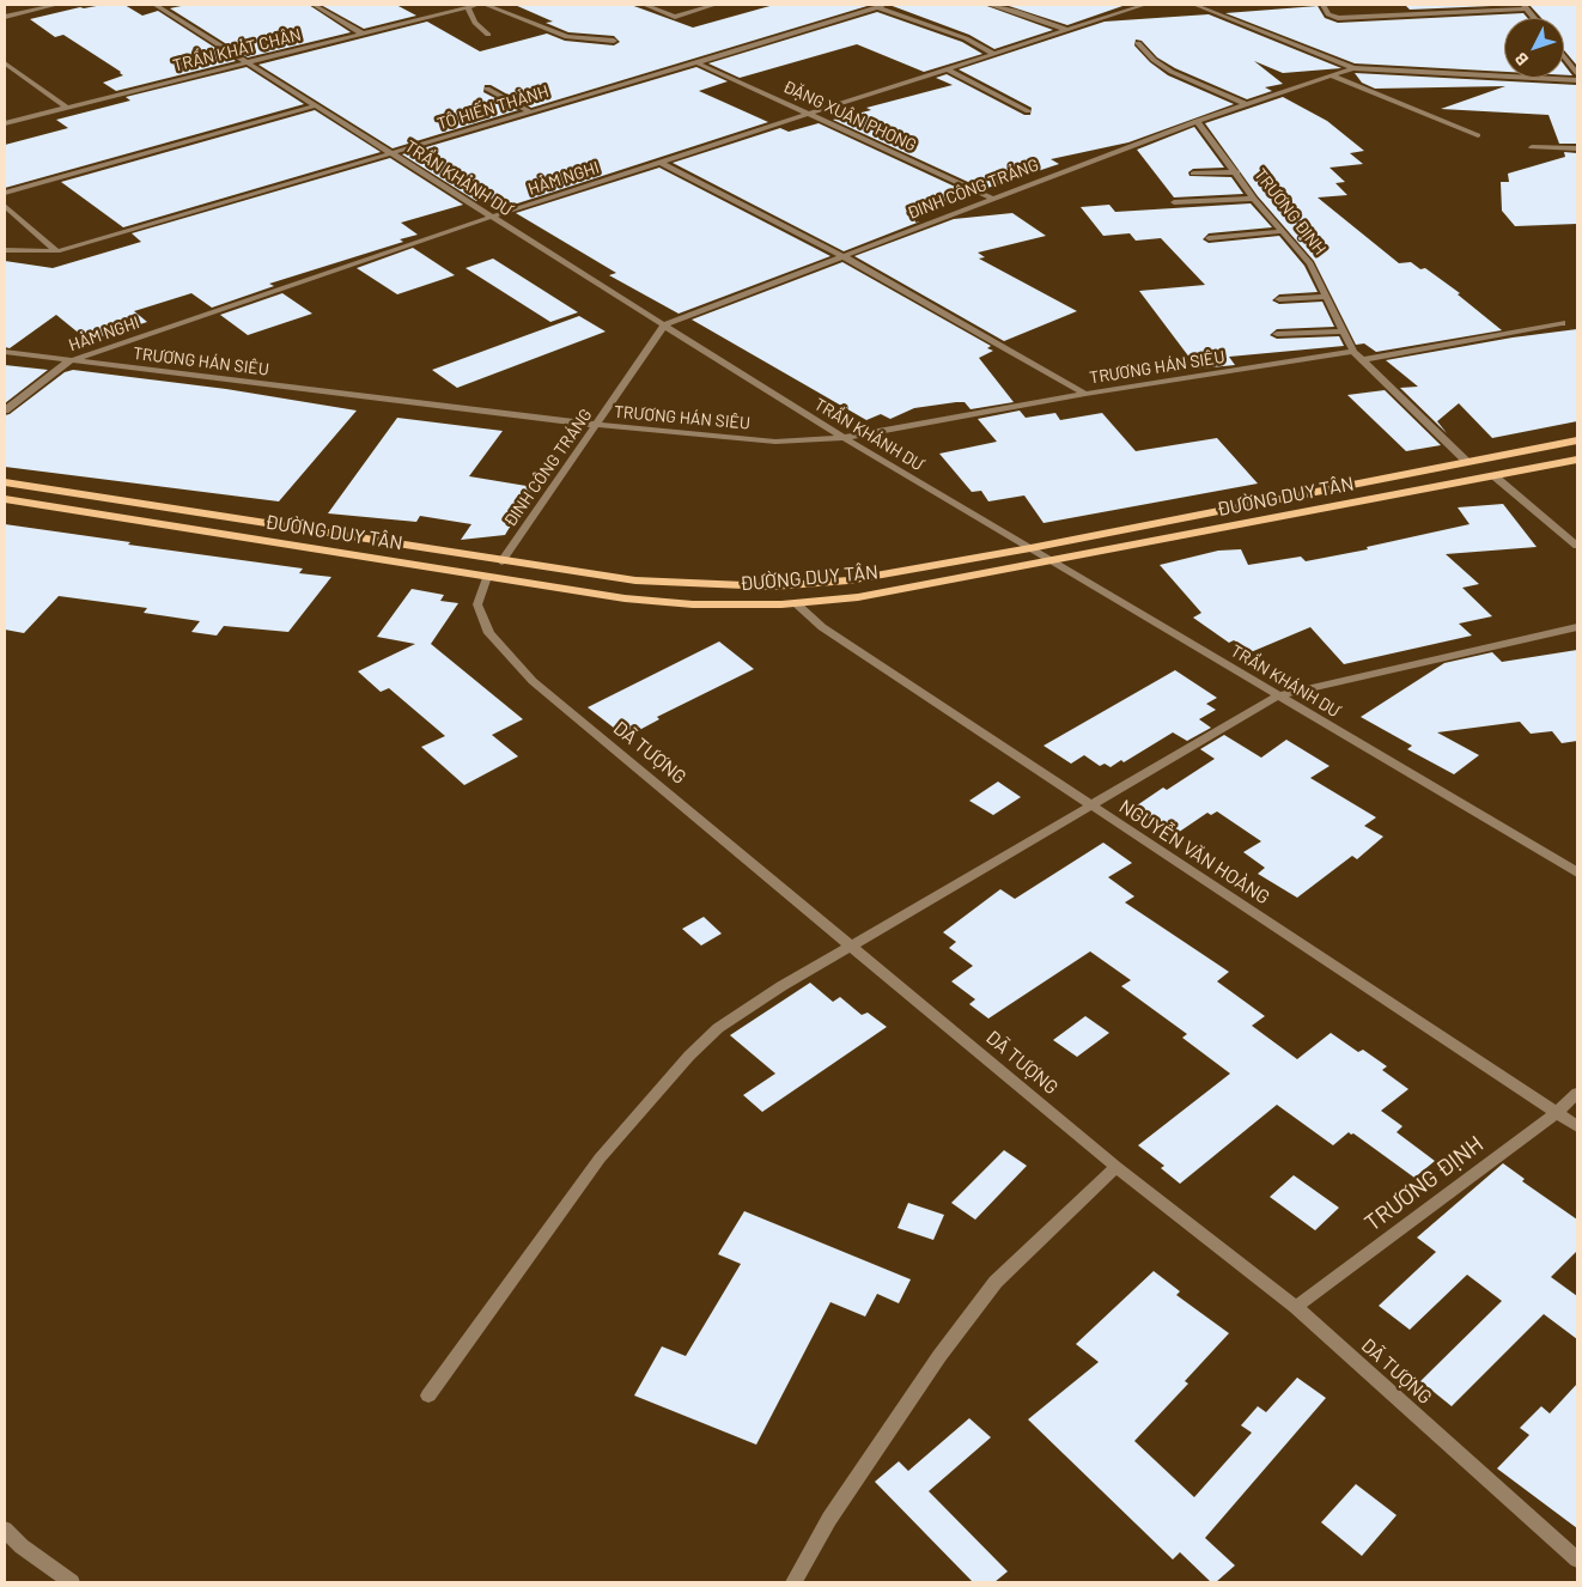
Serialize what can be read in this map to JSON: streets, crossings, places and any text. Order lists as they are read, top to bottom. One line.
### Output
{"streets":{"main road":["ĐƯỜNG DUY TÂN"],"street":["TRẦN KHÁT CHÂN","TÔ HIẾN THÀNH","ĐẶNG XUÂN PHONG","TRẦN KHÁNH DƯ","HÀM NGHI","ĐINH CÔNG TRÁNG","TRƯƠNG ĐỊNH","TRƯƠNG HÁN SIÊU","DÃ TƯỢNG","NGUYỄN VĂN HOÀNG"]},"crossings":[["TRẦN KHÁT CHÂN","TRẦN KHÁNH DƯ"],["TÔ HIẾN THÀNH","ĐẶNG XUÂN PHONG"],["TÔ HIẾN THÀNH","TRẦN KHÁNH DƯ"],["ĐẶNG XUÂN PHONG","HÀM NGHI"],["ĐẶNG XUÂN PHONG","ĐINH CÔNG TRÁNG"],["TRẦN KHÁNH DƯ","HÀM NGHI"],["TRẦN KHÁNH DƯ","ĐINH CÔNG TRÁNG"],["TRẦN KHÁNH DƯ","TRƯƠNG HÁN SIÊU"],["TRẦN KHÁNH DƯ","ĐƯỜNG DUY TÂN"],["HÀM NGHI","TRƯƠNG HÁN SIÊU"],["ĐINH CÔNG TRÁNG","TRƯƠNG ĐỊNH"],["ĐINH CÔNG TRÁNG","TRƯƠNG HÁN SIÊU"],["ĐINH CÔNG TRÁNG","ĐƯỜNG DUY TÂN"],["TRƯƠNG ĐỊNH","TRƯƠNG HÁN SIÊU"],["TRƯƠNG ĐỊNH","ĐƯỜNG DUY TÂN"],["TRƯƠNG ĐỊNH","DÃ TƯỢNG"],["TRƯƠNG ĐỊNH","NGUYỄN VĂN HOÀNG"],["ĐƯỜNG DUY TÂN","DÃ TƯỢNG"],["ĐƯỜNG DUY TÂN","NGUYỄN VĂN HOÀNG"]],"north":"bottom left"}
